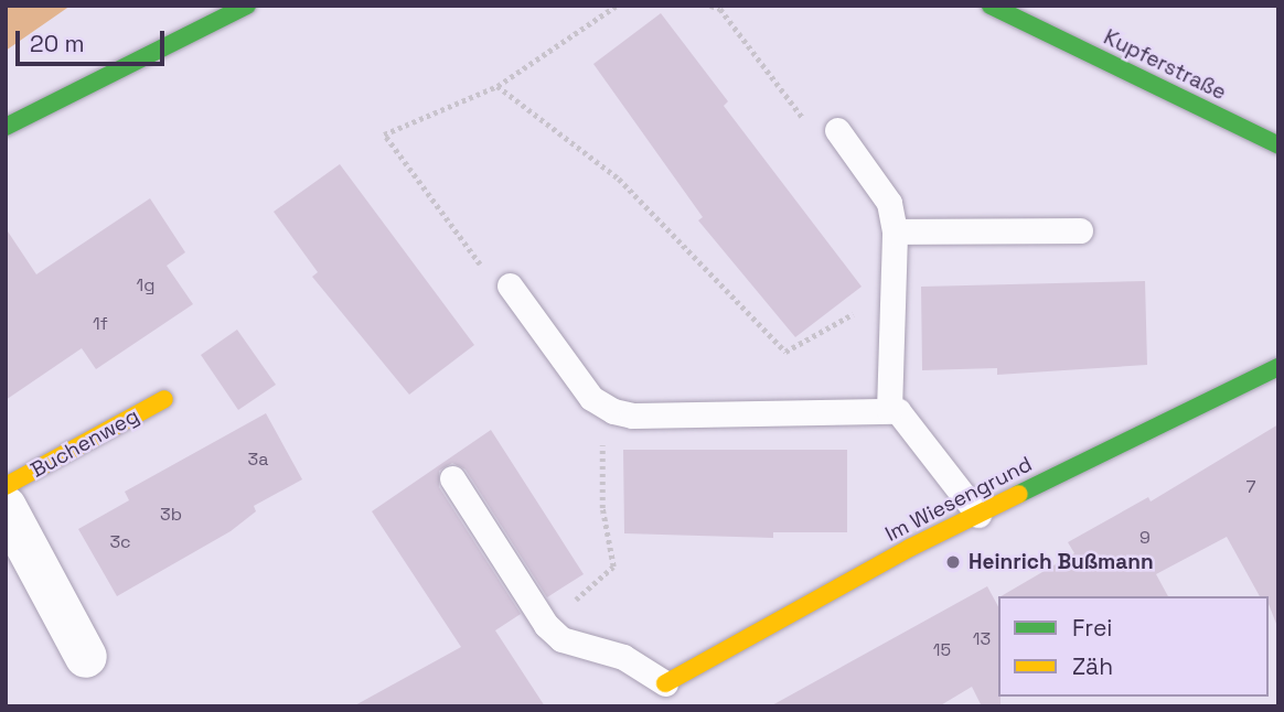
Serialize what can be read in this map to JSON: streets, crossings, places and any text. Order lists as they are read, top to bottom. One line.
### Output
{"streets":{"street":["Kupferstraße","Buchenweg","Im Wiesengrund"]},"places":["Heinrich Bußmann"],"house_numbers":["1g","1f","3a","7","3b","9","3c","13","15"],"legend":["Frei","Zäh"],"scale_bar":"20 m"}
